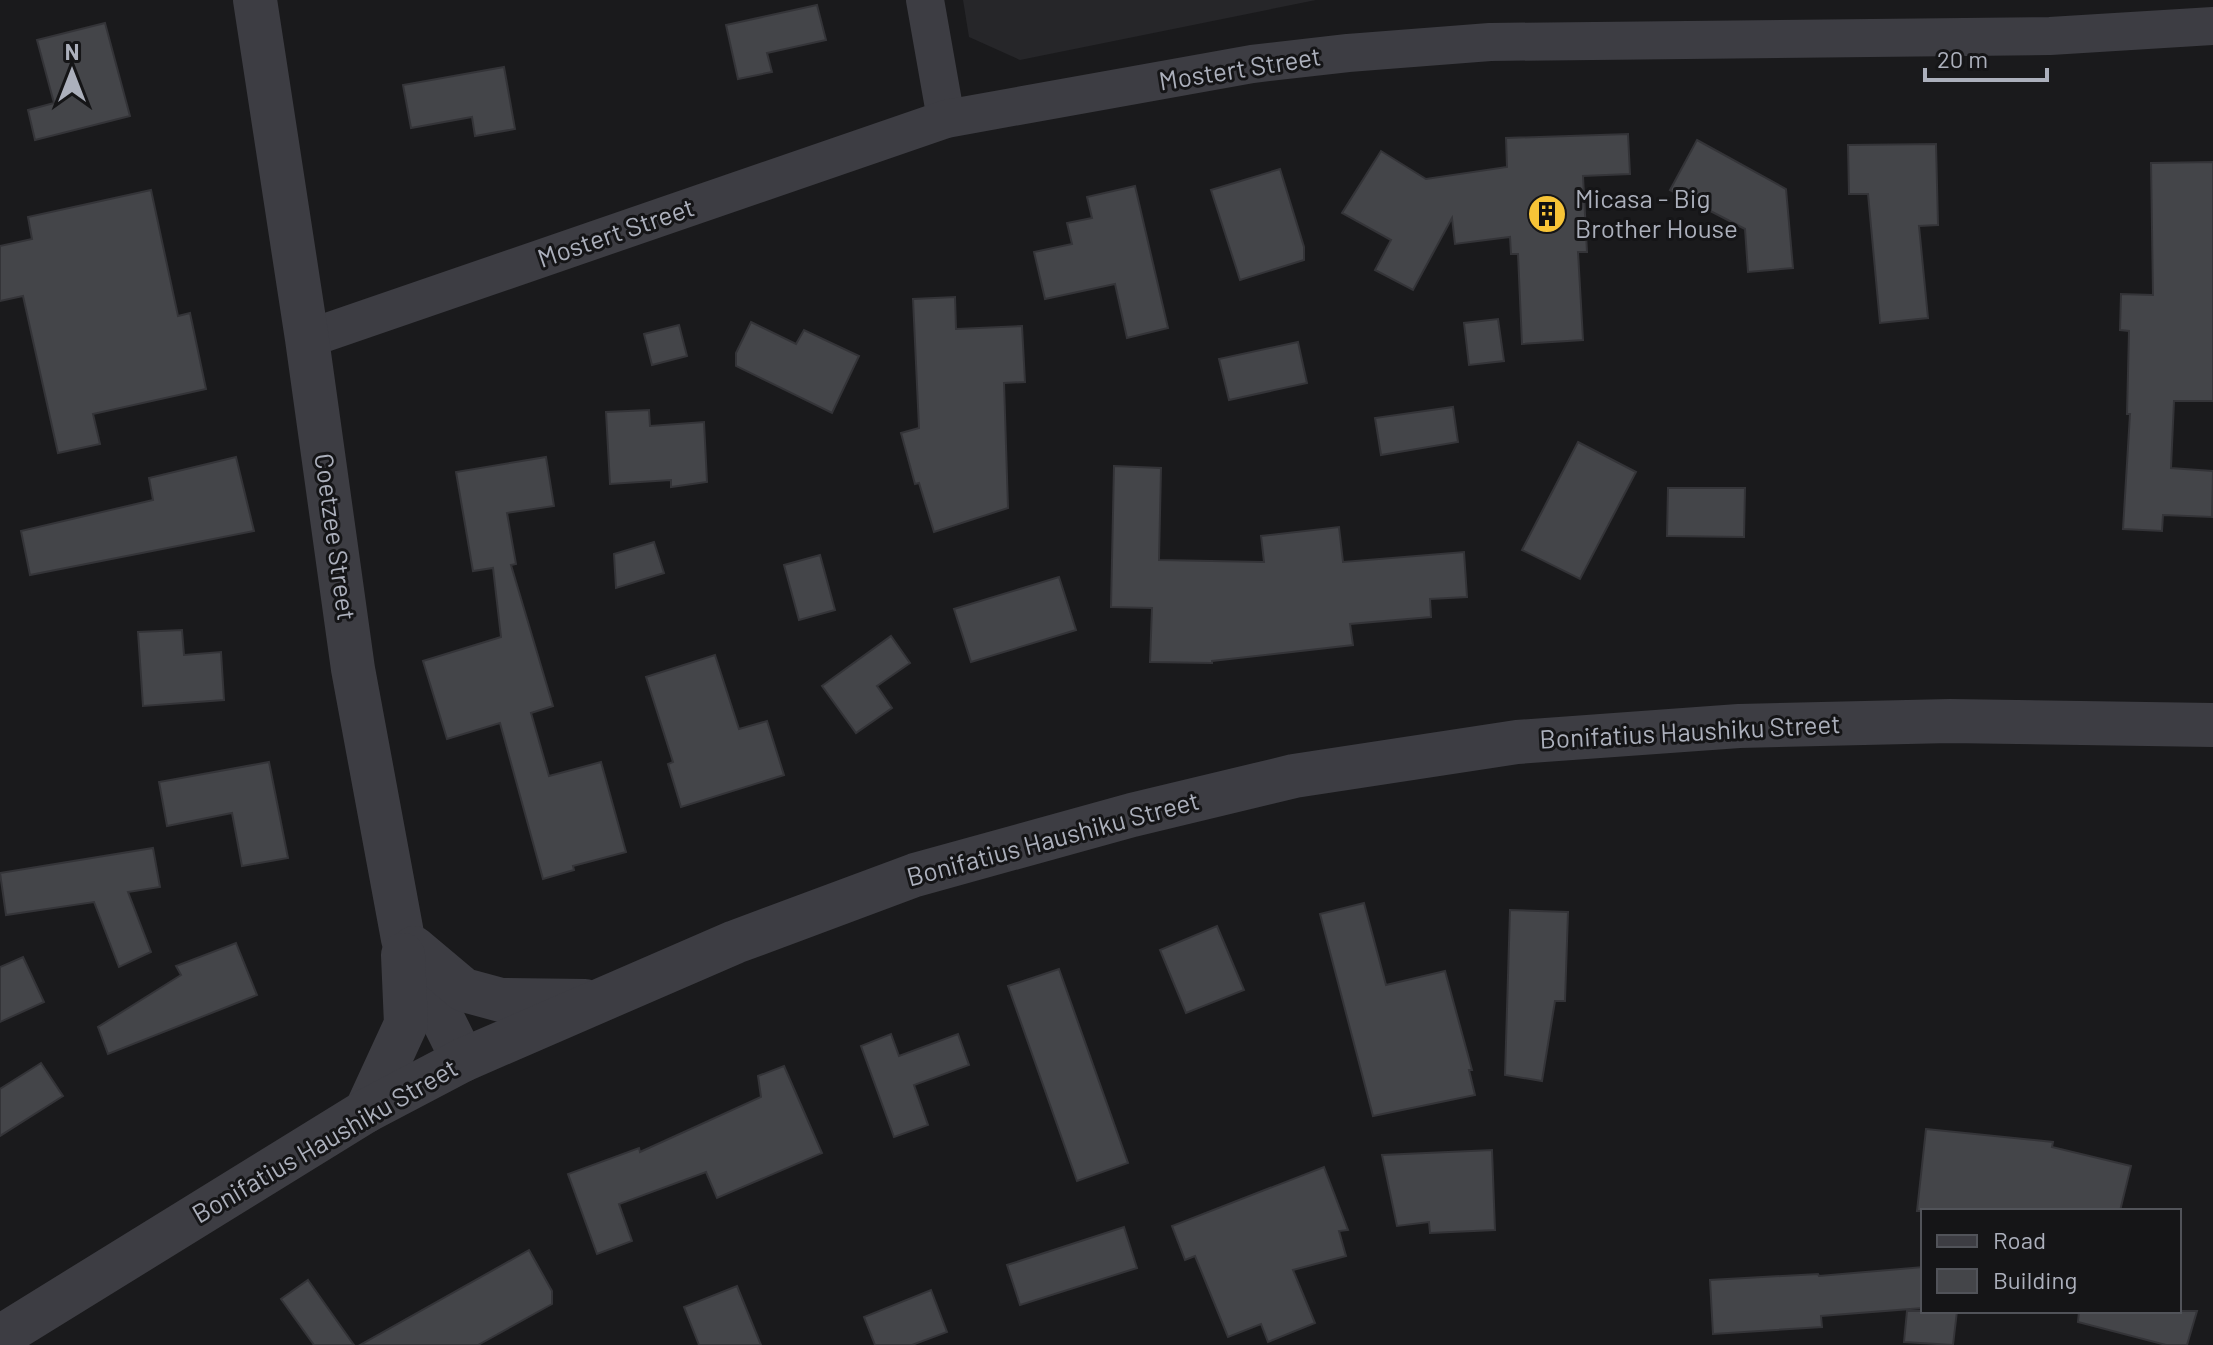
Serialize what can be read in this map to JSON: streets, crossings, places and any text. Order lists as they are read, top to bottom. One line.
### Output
{"streets":{"street":["Mostert Street","Coetzee Street","Bonifatius Haushiku Street"]},"crossings":[["Mostert Street","Coetzee Street"],["Coetzee Street","Bonifatius Haushiku Street"]],"places":{"building":["Micasa - Big Brother House"]},"legend":["Road","Building"],"scale_bar":"20 m","north":"top"}
